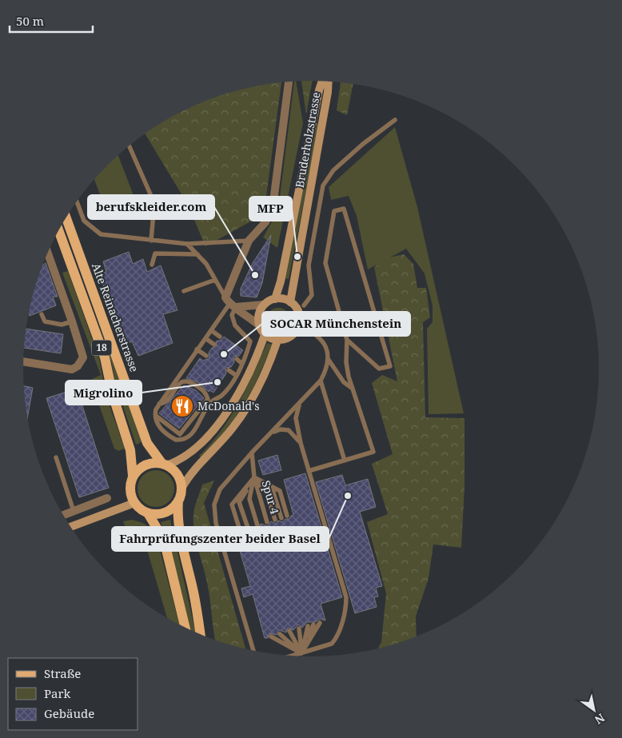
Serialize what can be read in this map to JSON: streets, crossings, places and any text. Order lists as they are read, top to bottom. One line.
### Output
{"streets":{"main road":["Bruderholzstrasse","Alte Reinacherstrasse","18"],"lane":["Spur 4"]},"crossings":[["Alte Reinacherstrasse","18"]],"places":{"other":["MFP","berufskleider.com","SOCAR Münchenstein","Migrolino","Fahrprüfungszenter beider Basel"],"restaurant":["McDonald's"]},"legend":["Straße","Park","Gebäude"],"scale_bar":"50 m","north":"bottom right"}
